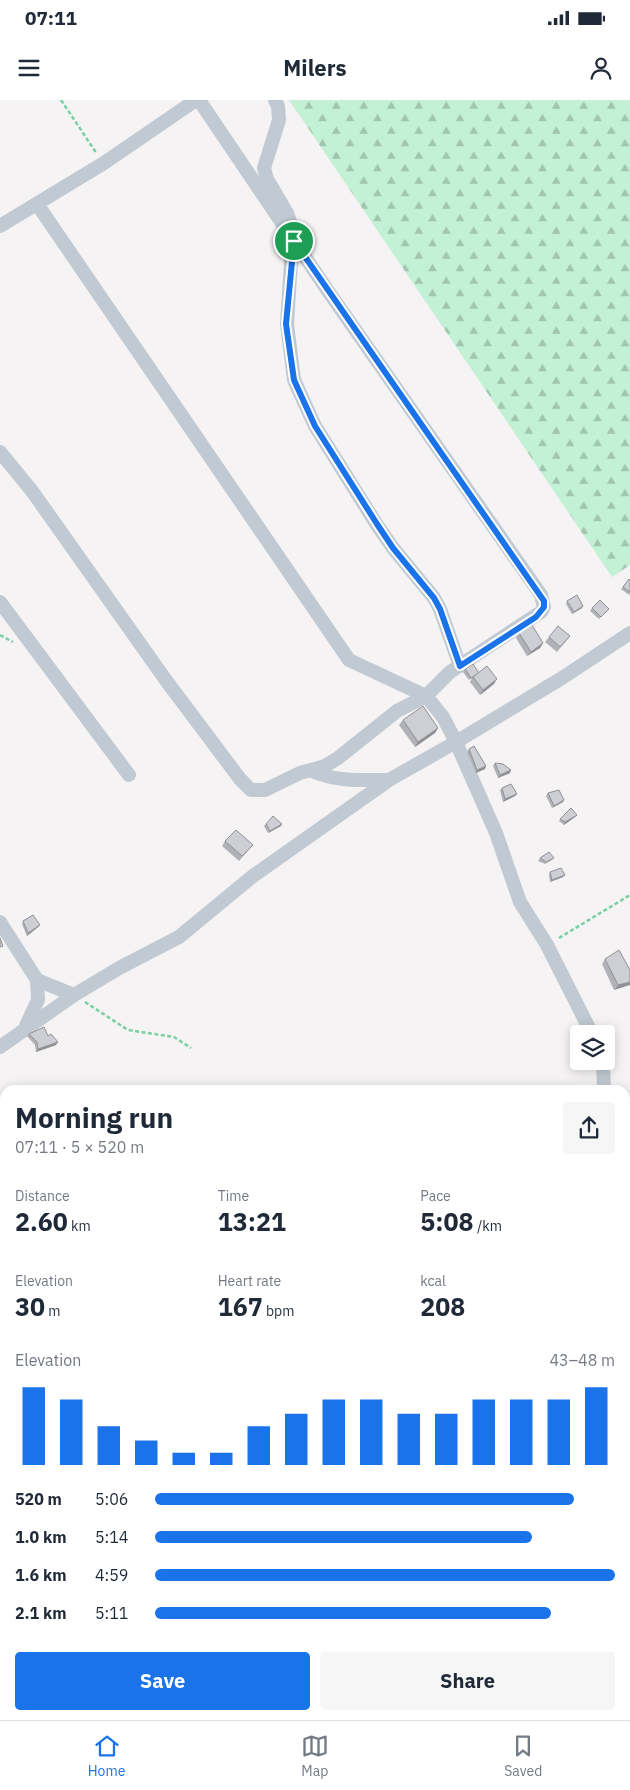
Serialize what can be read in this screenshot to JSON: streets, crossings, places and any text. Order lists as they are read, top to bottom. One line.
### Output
{"page":{"status":"07:11","header":"Milers","heading":["Morning run","07:11 · 5 × 520 m"],"stats":[["Distance","2.60 km"],["Time","13:21"],["Pace","5:08 /km"],["Elevation","30 m"],["Heart rate","167 bpm"],["kcal","208"]],"chart":["Elevation","43–48 m"],"list":[{"name":"520 m","note":"5:06"},{"name":"1.0 km","note":"5:14"},{"name":"1.6 km","note":"4:59"},{"name":"2.1 km","note":"5:11"}],"buttons":["Save","Share"],"tabs":["Home","Map","Saved"]}}
